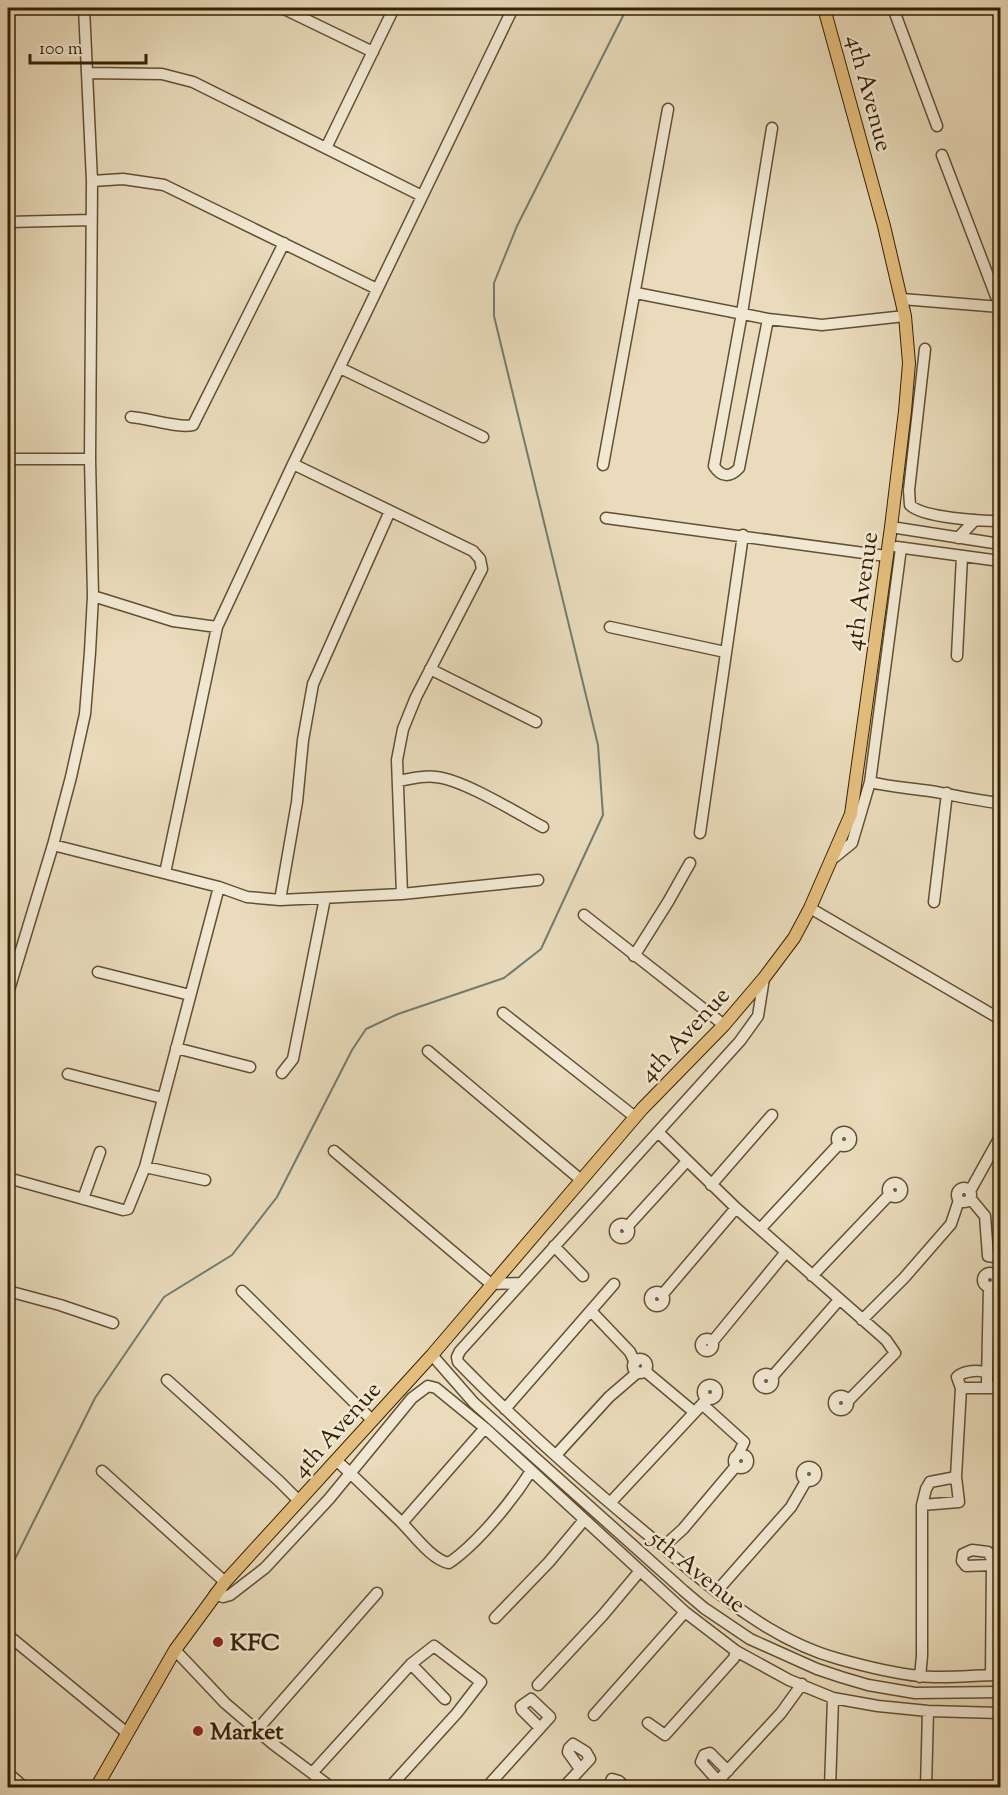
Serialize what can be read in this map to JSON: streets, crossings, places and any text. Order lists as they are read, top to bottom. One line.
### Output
{"streets":{"main road":["4th Avenue"],"street":["5th Avenue"]},"crossings":[["4th Avenue","5th Avenue"]],"places":["KFC","Market"],"scale_bar":"100 m"}
